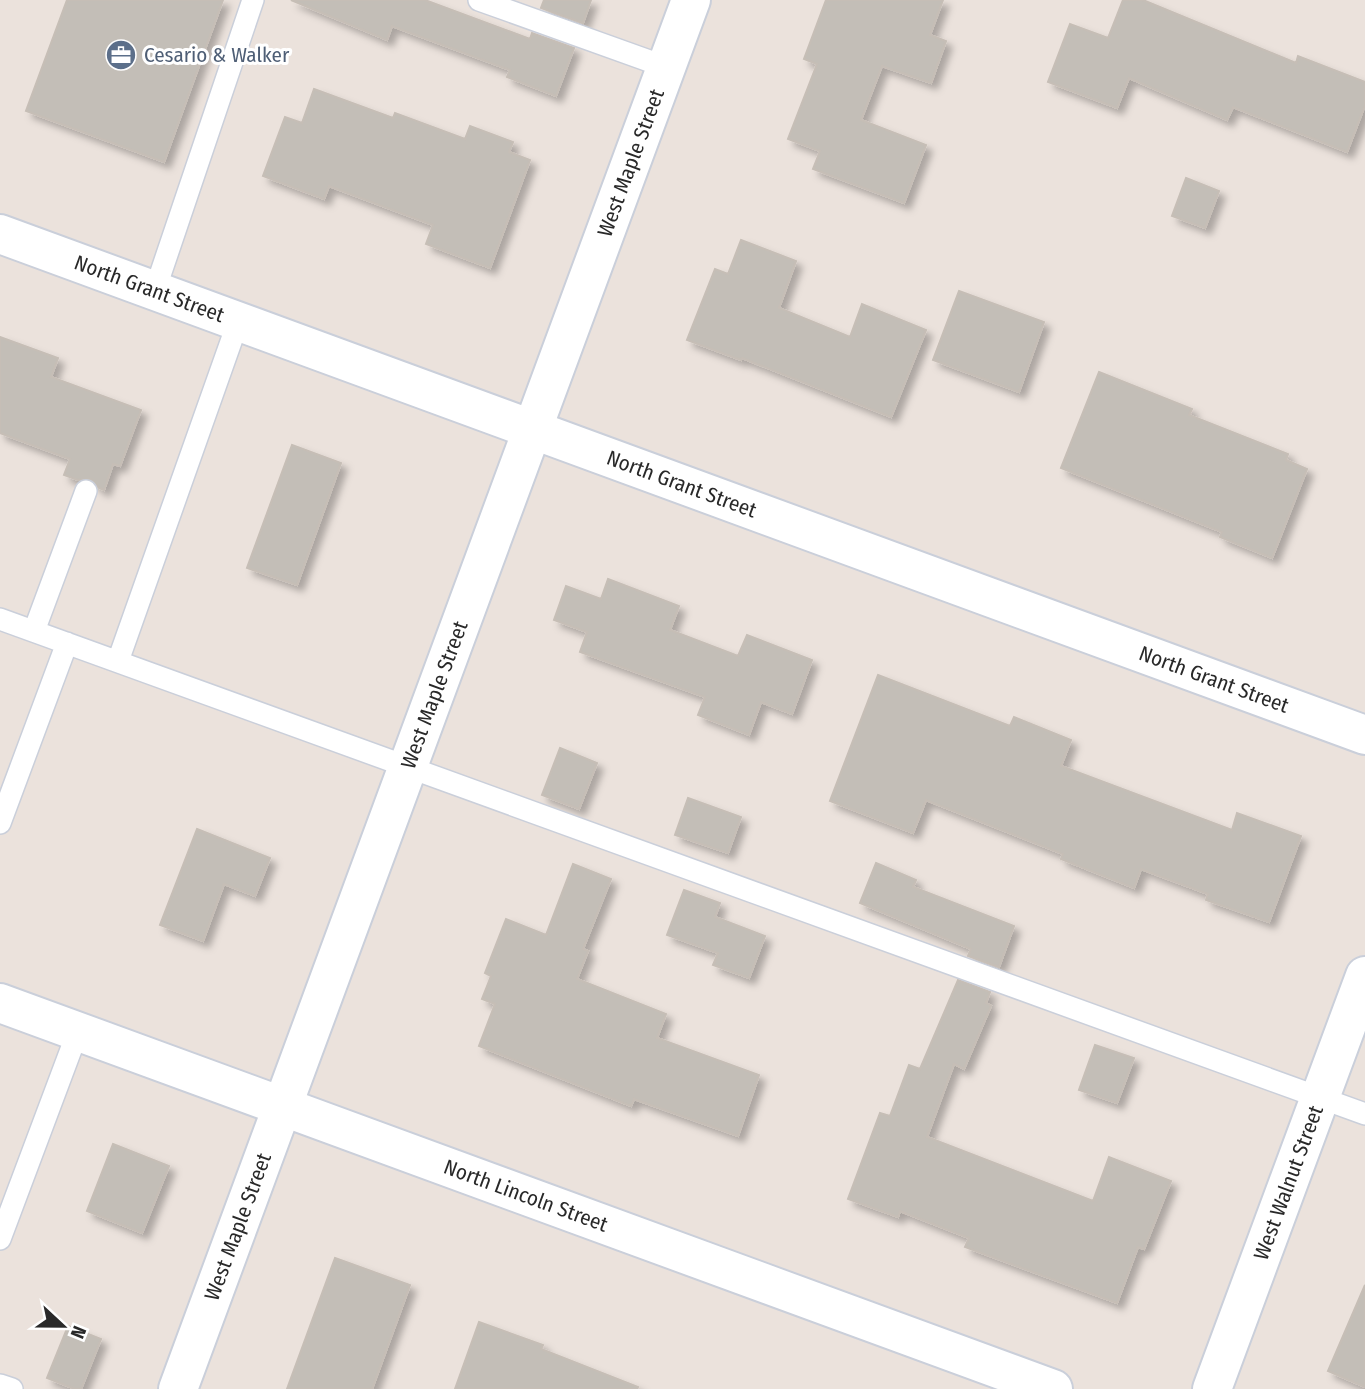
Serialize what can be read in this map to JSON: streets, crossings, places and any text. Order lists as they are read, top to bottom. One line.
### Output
{"streets":{"street":["West Maple Street","North Grant Street","West Walnut Street","North Lincoln Street"]},"crossings":[["West Maple Street","North Grant Street"],["West Maple Street","North Lincoln Street"]],"places":{"office":["Cesario & Walker"]},"north":"right"}
